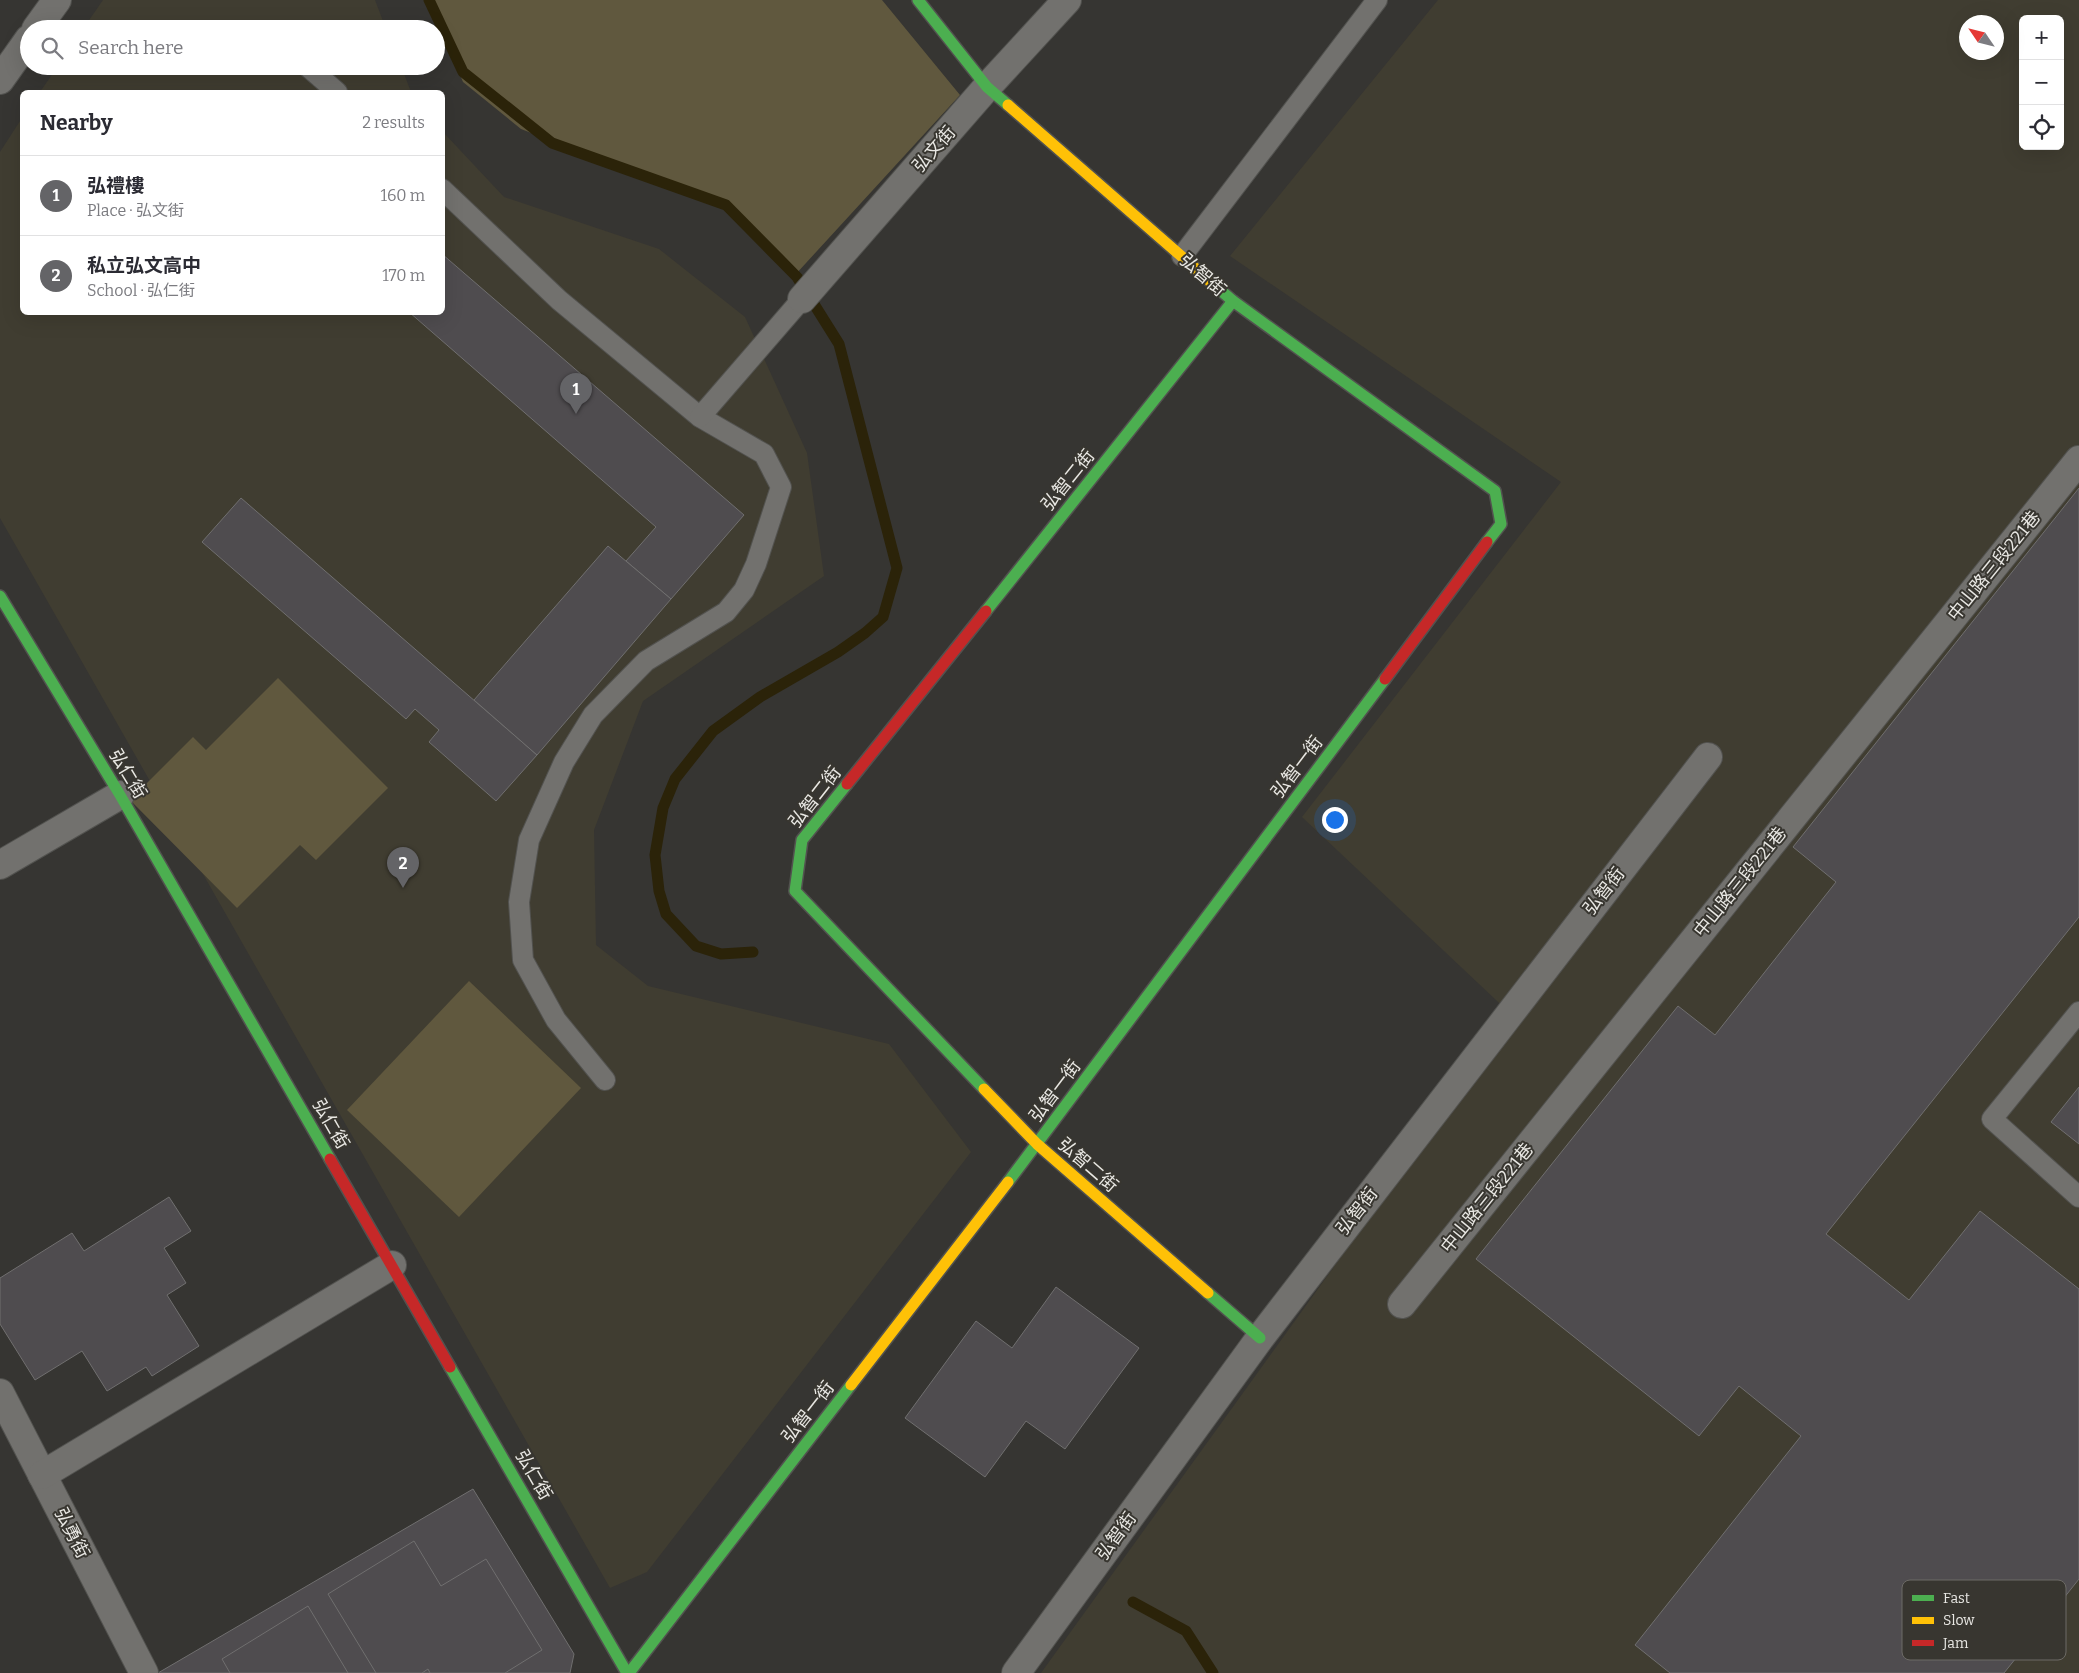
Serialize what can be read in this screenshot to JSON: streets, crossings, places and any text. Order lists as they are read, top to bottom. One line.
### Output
{"streets":{"street":["弘文街","弘智街","弘智二街","中山路三段221巷","弘智一街","弘仁街","弘勇街"]},"crossings":[["弘文街","弘智街"],["弘智街","弘智二街"],["弘智街","弘智一街"],["弘智二街","弘智一街"],["弘智一街","弘仁街"]],"legend":["Fast","Slow","Jam"],"north":"top left","page":{"map_buttons":["+","−"],"search":"Search here","heading":["Nearby","2 results"],"list":[{"mark":"1","name":"弘禮樓","note":"Place · 弘文街","value":"160 m"},{"mark":"2","name":"私立弘文高中","note":"School · 弘仁街","value":"170 m"}],"pins":["1","2"]}}
